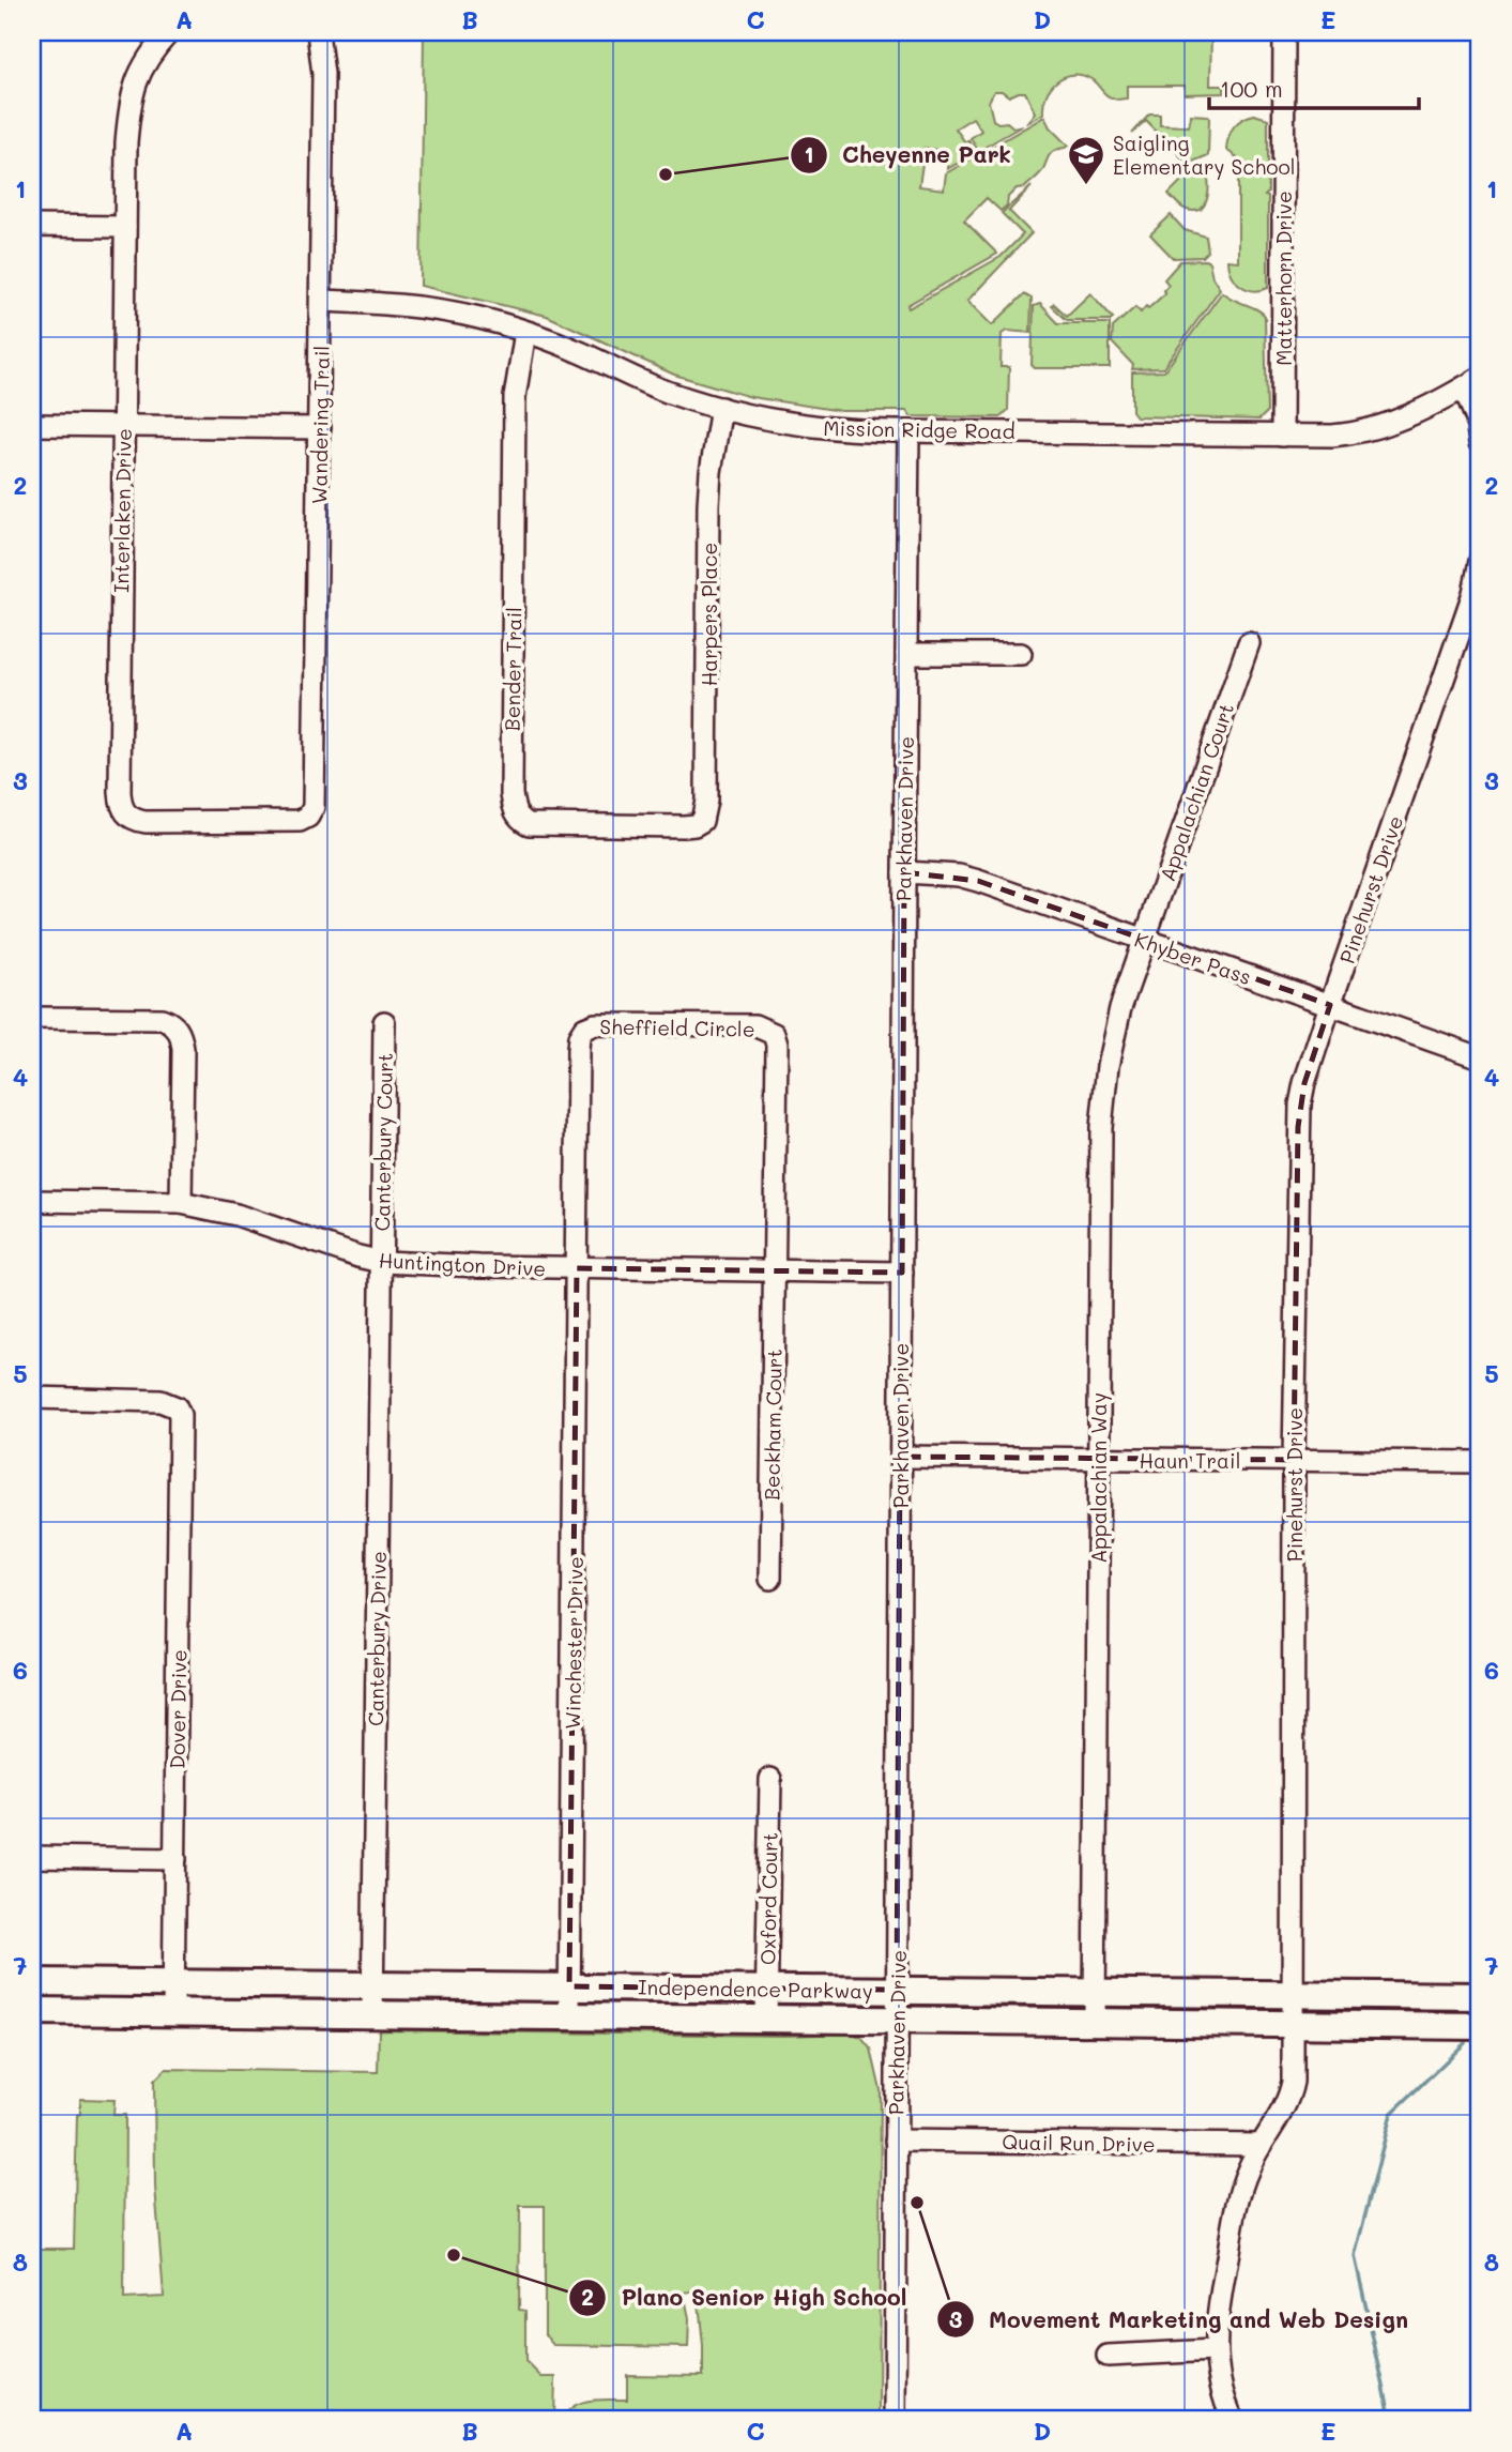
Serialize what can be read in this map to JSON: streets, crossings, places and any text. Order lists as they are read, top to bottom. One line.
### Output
{"streets":{"main road":["Independence Parkway"],"street":["Matterhorn Drive","Wandering Trail","Mission Ridge Road","Interlaken Drive","Harpers Place","Bender Trail","Appalachian Court","Parkhaven Drive","Pinehurst Drive","Khyber Pass","Sheffield Circle","Canterbury Court","Huntington Drive","Beckham Court","Haun Trail","Appalachian Way","Canterbury Drive","Winchester Drive","Dover Drive","Oxford Court","Quail Run Drive"]},"crossings":[["Matterhorn Drive","Mission Ridge Road"],["Wandering Trail","Mission Ridge Road"],["Wandering Trail","Interlaken Drive"],["Mission Ridge Road","Harpers Place"],["Mission Ridge Road","Bender Trail"],["Mission Ridge Road","Parkhaven Drive"],["Harpers Place","Bender Trail"],["Appalachian Court","Khyber Pass"],["Appalachian Court","Appalachian Way"],["Parkhaven Drive","Khyber Pass"],["Parkhaven Drive","Huntington Drive"],["Parkhaven Drive","Haun Trail"],["Parkhaven Drive","Independence Parkway"],["Parkhaven Drive","Quail Run Drive"],["Pinehurst Drive","Khyber Pass"],["Pinehurst Drive","Haun Trail"],["Pinehurst Drive","Independence Parkway"],["Pinehurst Drive","Quail Run Drive"],["Khyber Pass","Appalachian Way"],["Sheffield Circle","Huntington Drive"],["Sheffield Circle","Beckham Court"],["Sheffield Circle","Winchester Drive"],["Canterbury Court","Huntington Drive"],["Canterbury Court","Canterbury Drive"],["Huntington Drive","Beckham Court"],["Huntington Drive","Canterbury Drive"],["Huntington Drive","Winchester Drive"],["Haun Trail","Appalachian Way"],["Appalachian Way","Independence Parkway"],["Canterbury Drive","Independence Parkway"],["Winchester Drive","Independence Parkway"],["Dover Drive","Independence Parkway"],["Oxford Court","Independence Parkway"]],"places":{"other":["Cheyenne Park","Movement Marketing and Web Design","Plano Senior High School"],"school or university":["Saigling Elementary School"]},"scale_bar":"100 m","grid":{"columns":["A","B","C","D","E"],"rows":["1","2","3","4","5","6","7","8"]}}
